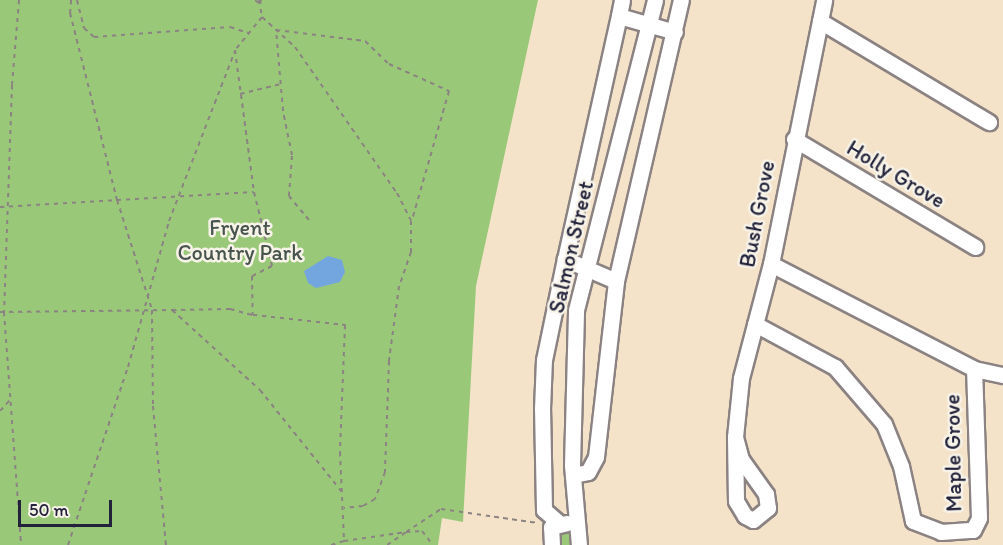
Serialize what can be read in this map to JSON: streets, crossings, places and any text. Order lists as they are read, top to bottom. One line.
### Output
{"streets":{"street":["Holly Grove","Bush Grove","Salmon Street","Maple Grove"]},"crossings":[["Holly Grove","Bush Grove"],["Bush Grove","Maple Grove"]],"parks":["Fryent Country Park"],"scale_bar":"50 m"}
